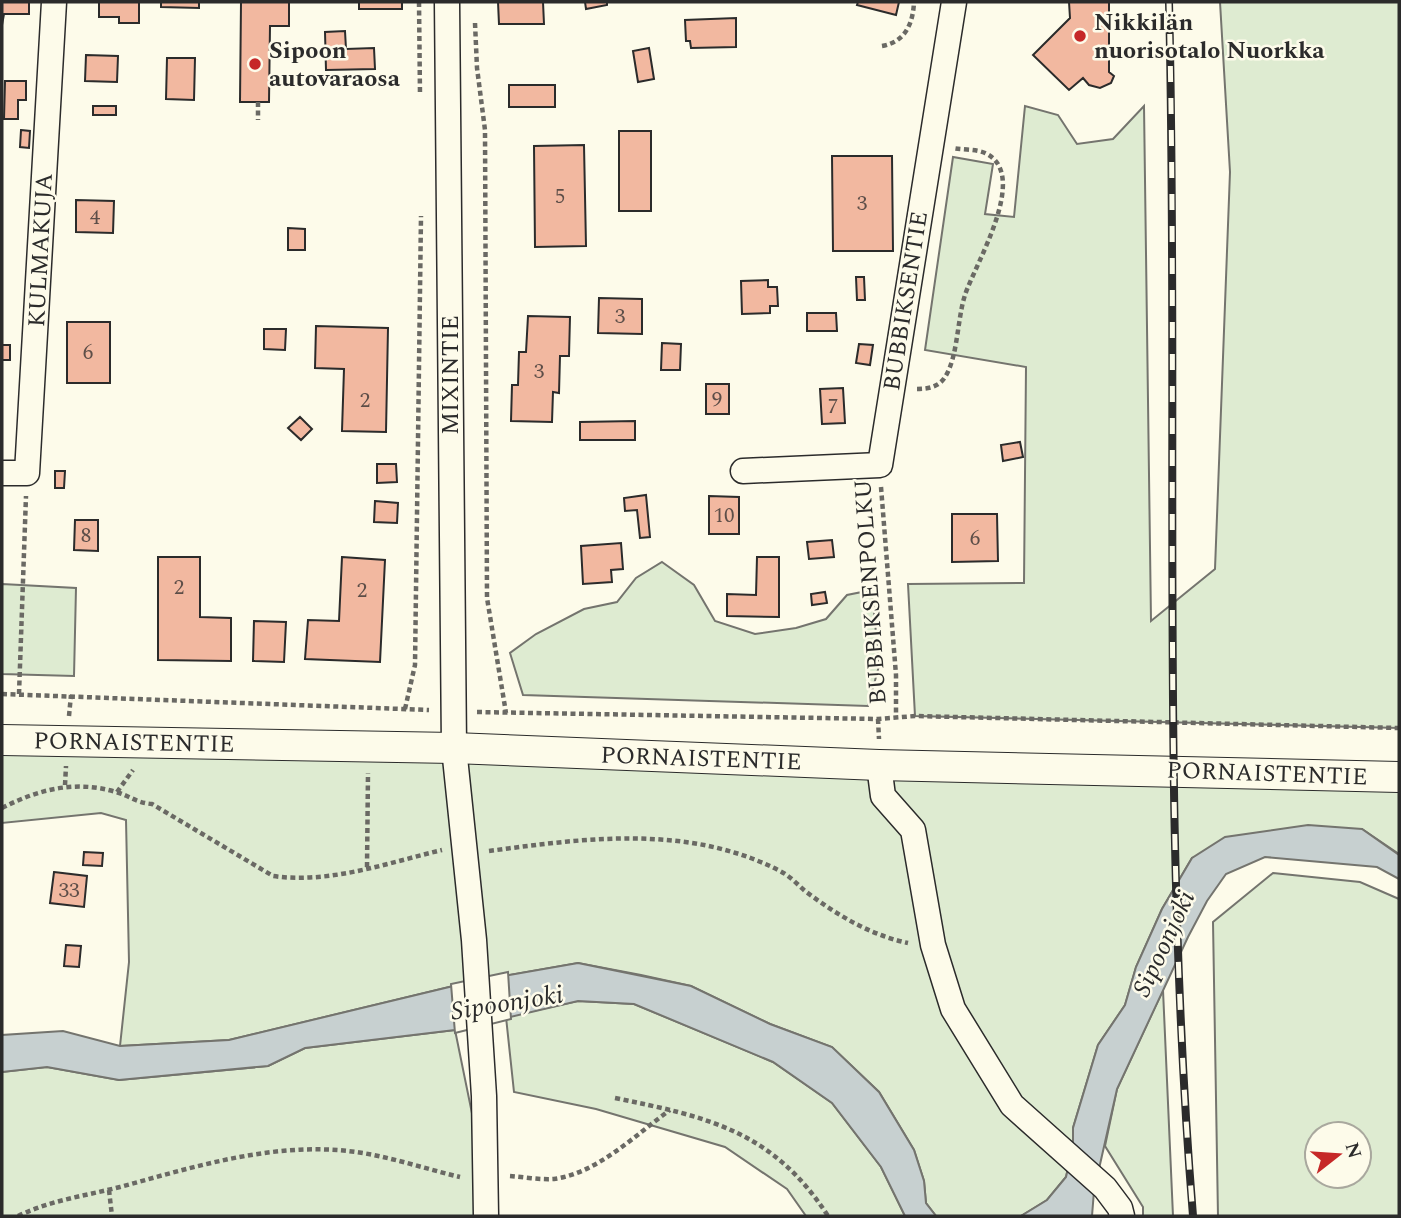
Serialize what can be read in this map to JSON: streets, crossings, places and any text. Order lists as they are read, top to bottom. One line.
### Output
{"streets":{"street":["KULMAKUJA","BUBBIKSENTIE","MIXINTIE","PORNAISTENTIE"],"path":["BUBBIKSENPOLKU"]},"crossings":[["BUBBIKSENTIE","BUBBIKSENPOLKU"],["MIXINTIE","PORNAISTENTIE"]],"water":["Sipoonjoki"],"places":["Nikkilän nuorisotalo Nuorkka","Sipoon autovaraosa"],"house_numbers":["5","3","4","3","6","3","9","2","7","10","8","6","2","2","33"],"north":"right"}
